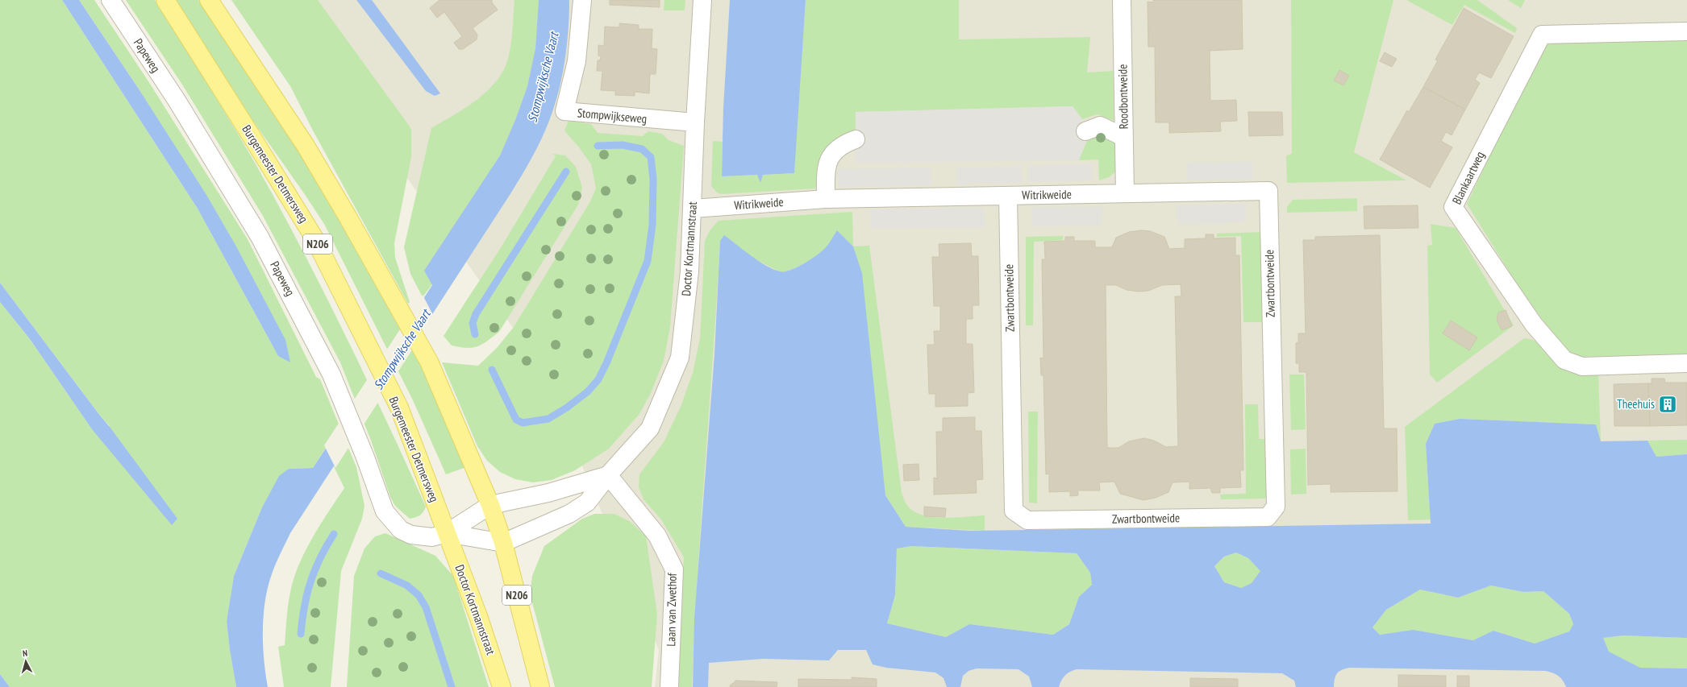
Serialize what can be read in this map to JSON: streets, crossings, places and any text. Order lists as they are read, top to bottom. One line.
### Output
{"streets":{"main road":["Burgemeester Detmersweg","N206","Doctor Kortmannstraat"],"street":["Papeweg","Roodbontweide","Stompwijkseweg","Blankaartweg","Witrikweide","Zwartbontweide","Laan van Zwethof"]},"crossings":[["Papeweg","Burgemeester Detmersweg"],["Papeweg","Doctor Kortmannstraat"],["Roodbontweide","Witrikweide"],["Stompwijkseweg","Doctor Kortmannstraat"],["Burgemeester Detmersweg","Doctor Kortmannstraat"],["Witrikweide","Doctor Kortmannstraat"],["Witrikweide","Zwartbontweide"],["N206","Doctor Kortmannstraat"],["Doctor Kortmannstraat","Laan van Zwethof"]],"water":["Stompwijksche Vaart"],"places":{"building":["Theehuis"]},"north":"top"}
